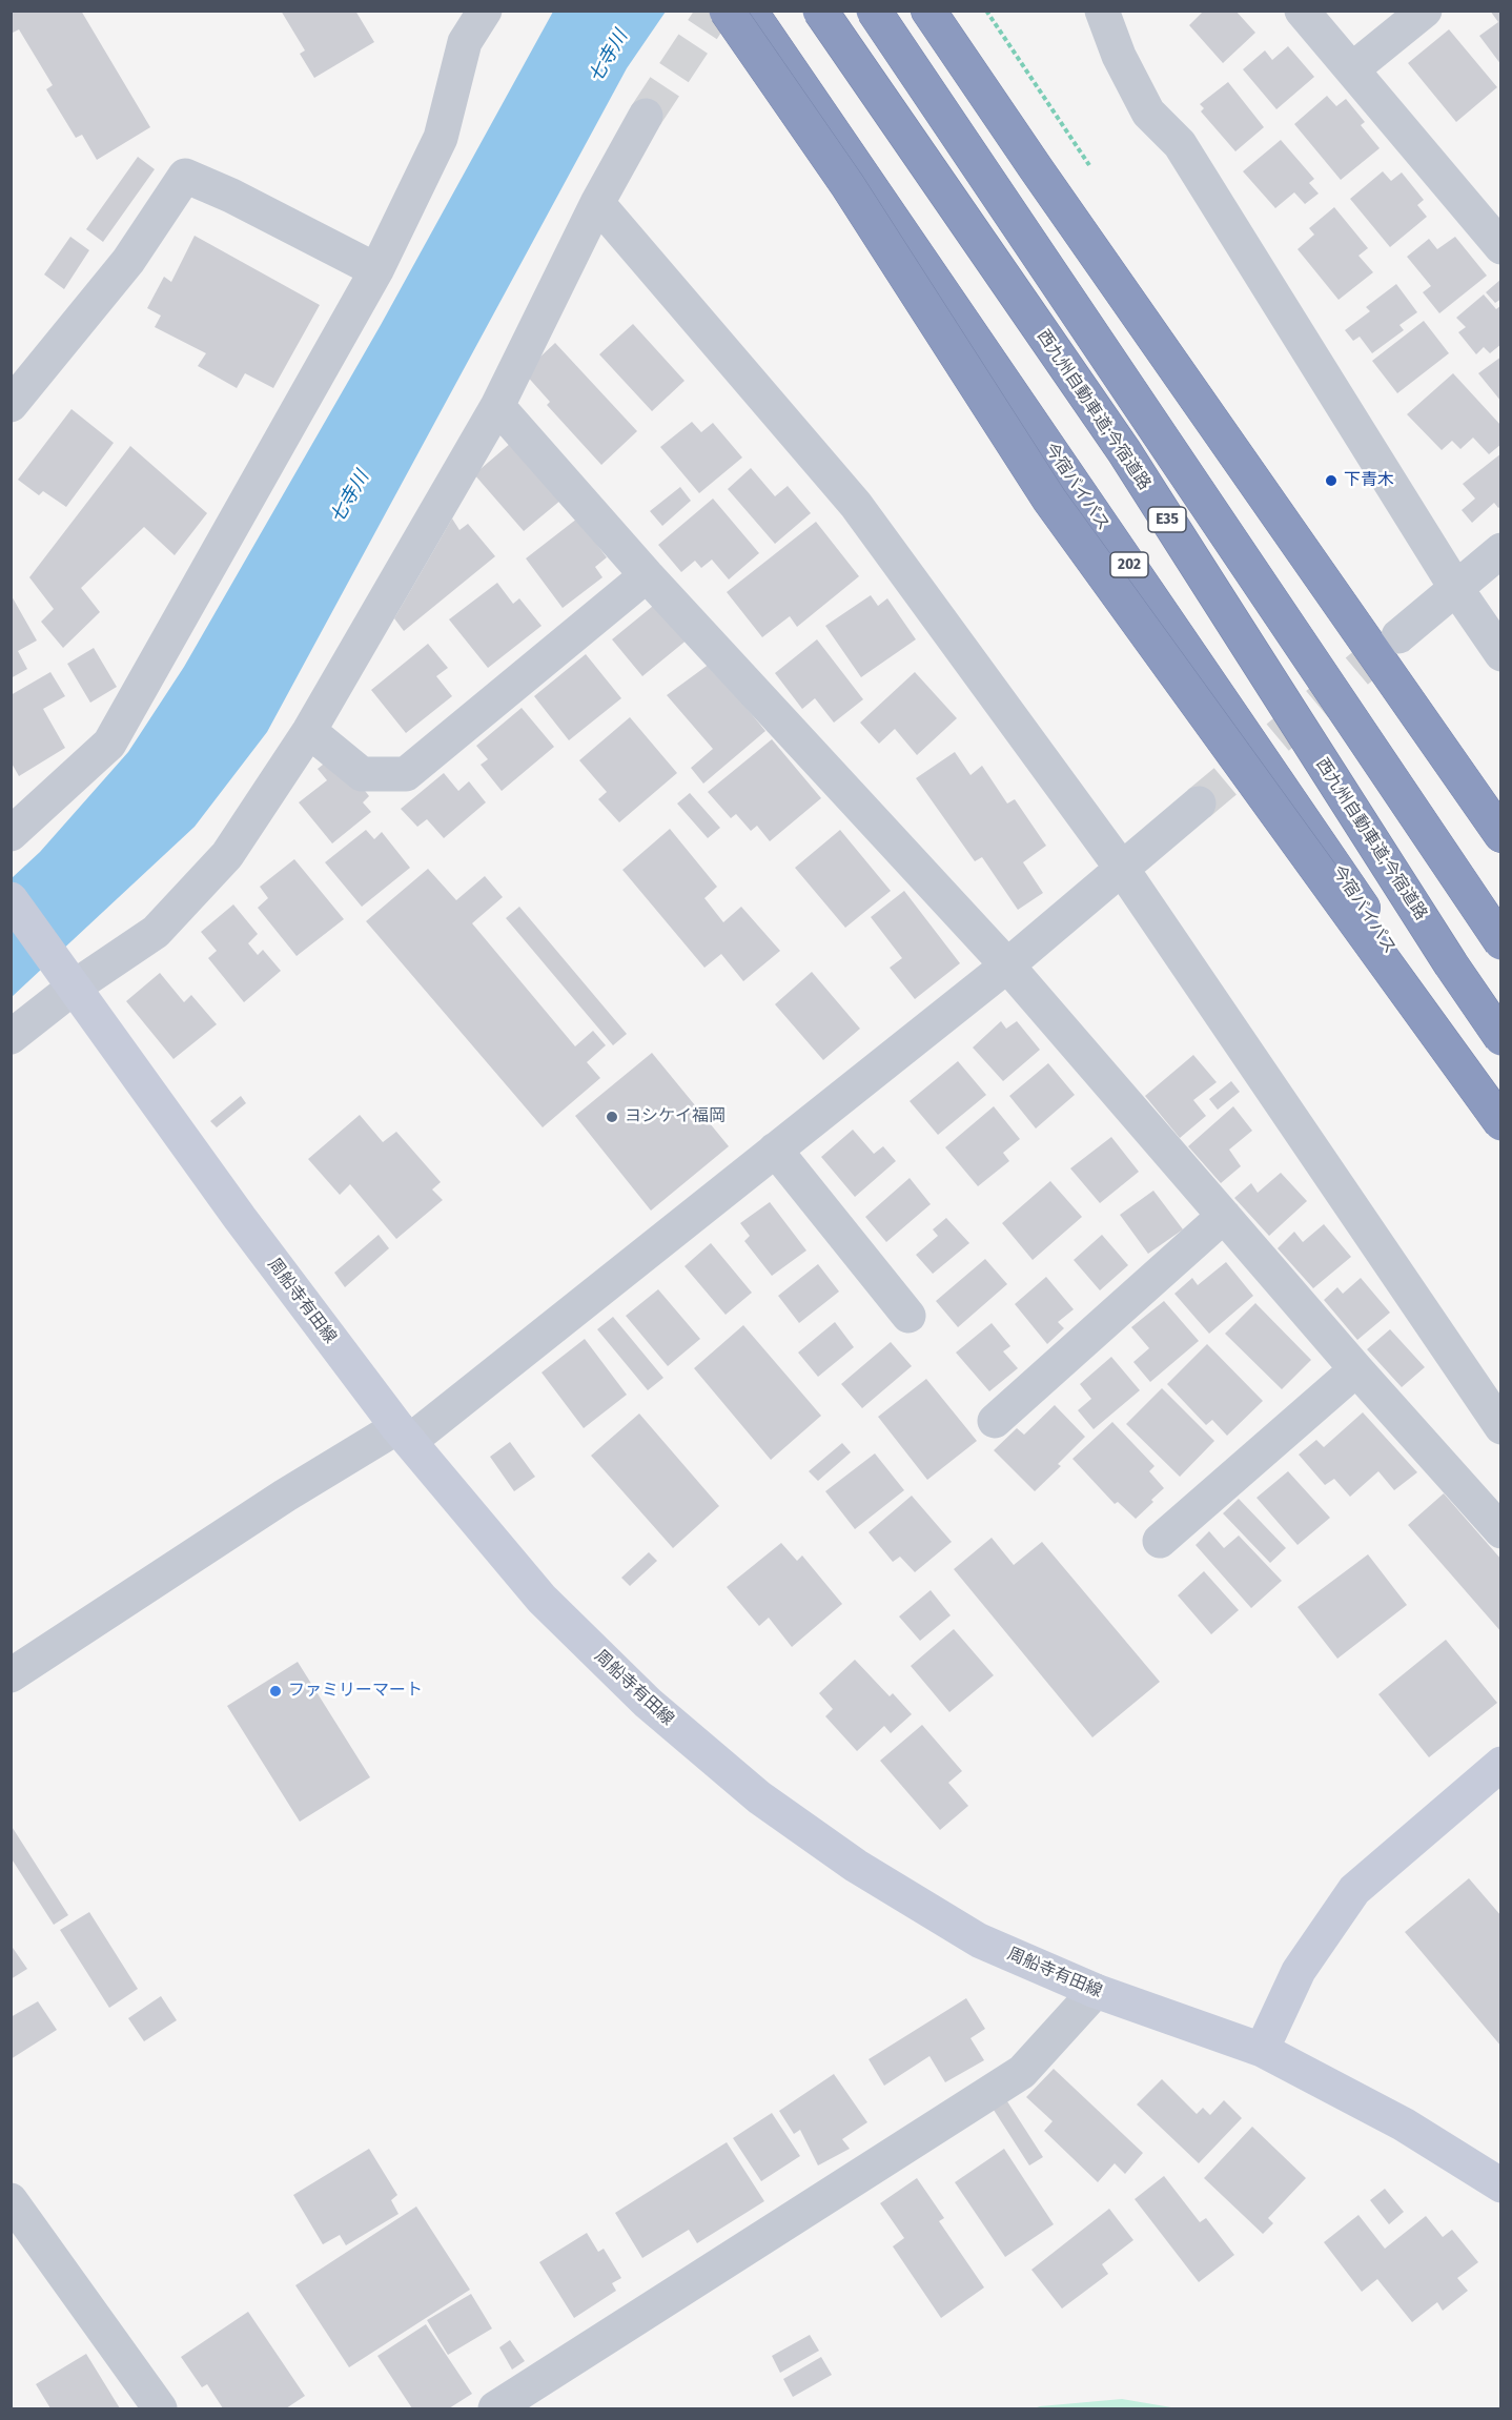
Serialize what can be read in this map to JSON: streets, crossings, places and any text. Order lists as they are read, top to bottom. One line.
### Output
{"streets":{"highway":["西九州自動車道;今宿道路","今宿バイパス","E35","202"],"main road":["周船寺有田線"]},"water":["七寺川"],"places":["下青木","ヨシケイ福岡","ファミリーマート"]}
